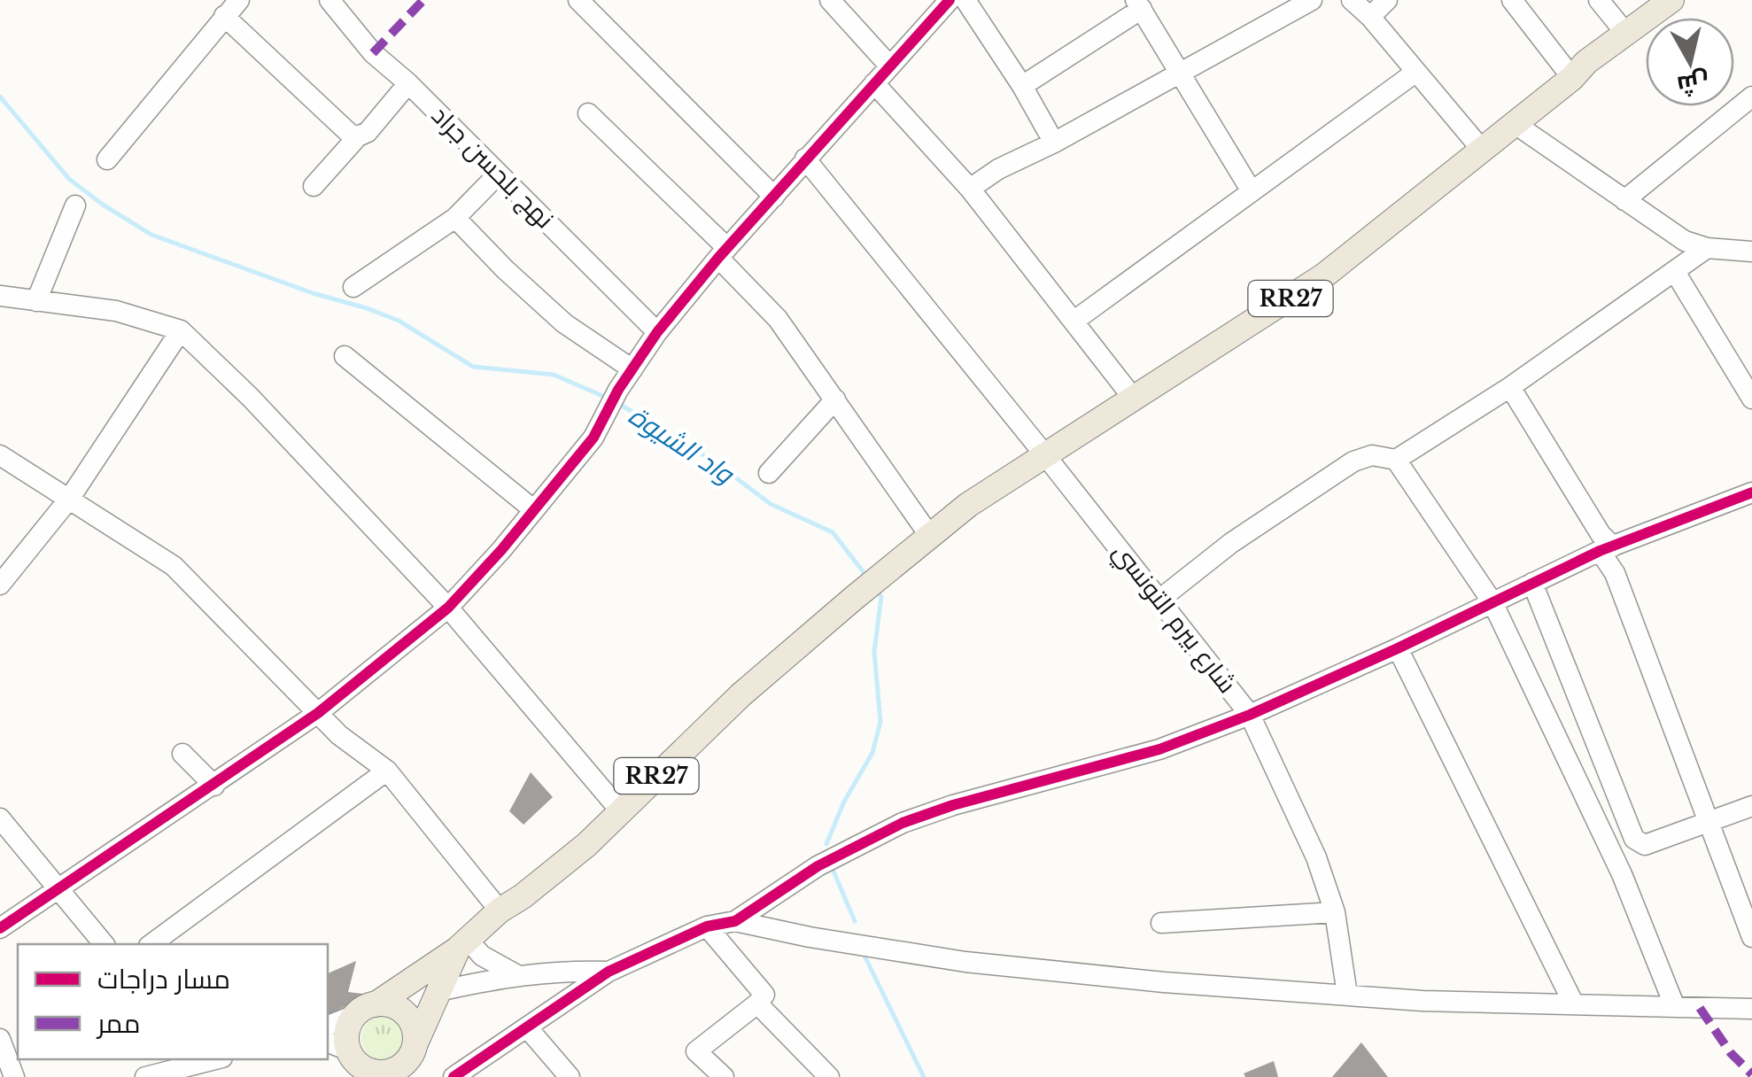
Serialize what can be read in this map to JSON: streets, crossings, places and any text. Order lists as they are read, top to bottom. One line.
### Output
{"streets":{"main road":["RR27"],"street":["نهج بلحسن جراد","شارع بيرم التونسي"]},"crossings":[["RR27","شارع بيرم التونسي"]],"water":["واد الشيوة"],"legend":["مسار دراجات","ممر"],"north":"bottom"}
